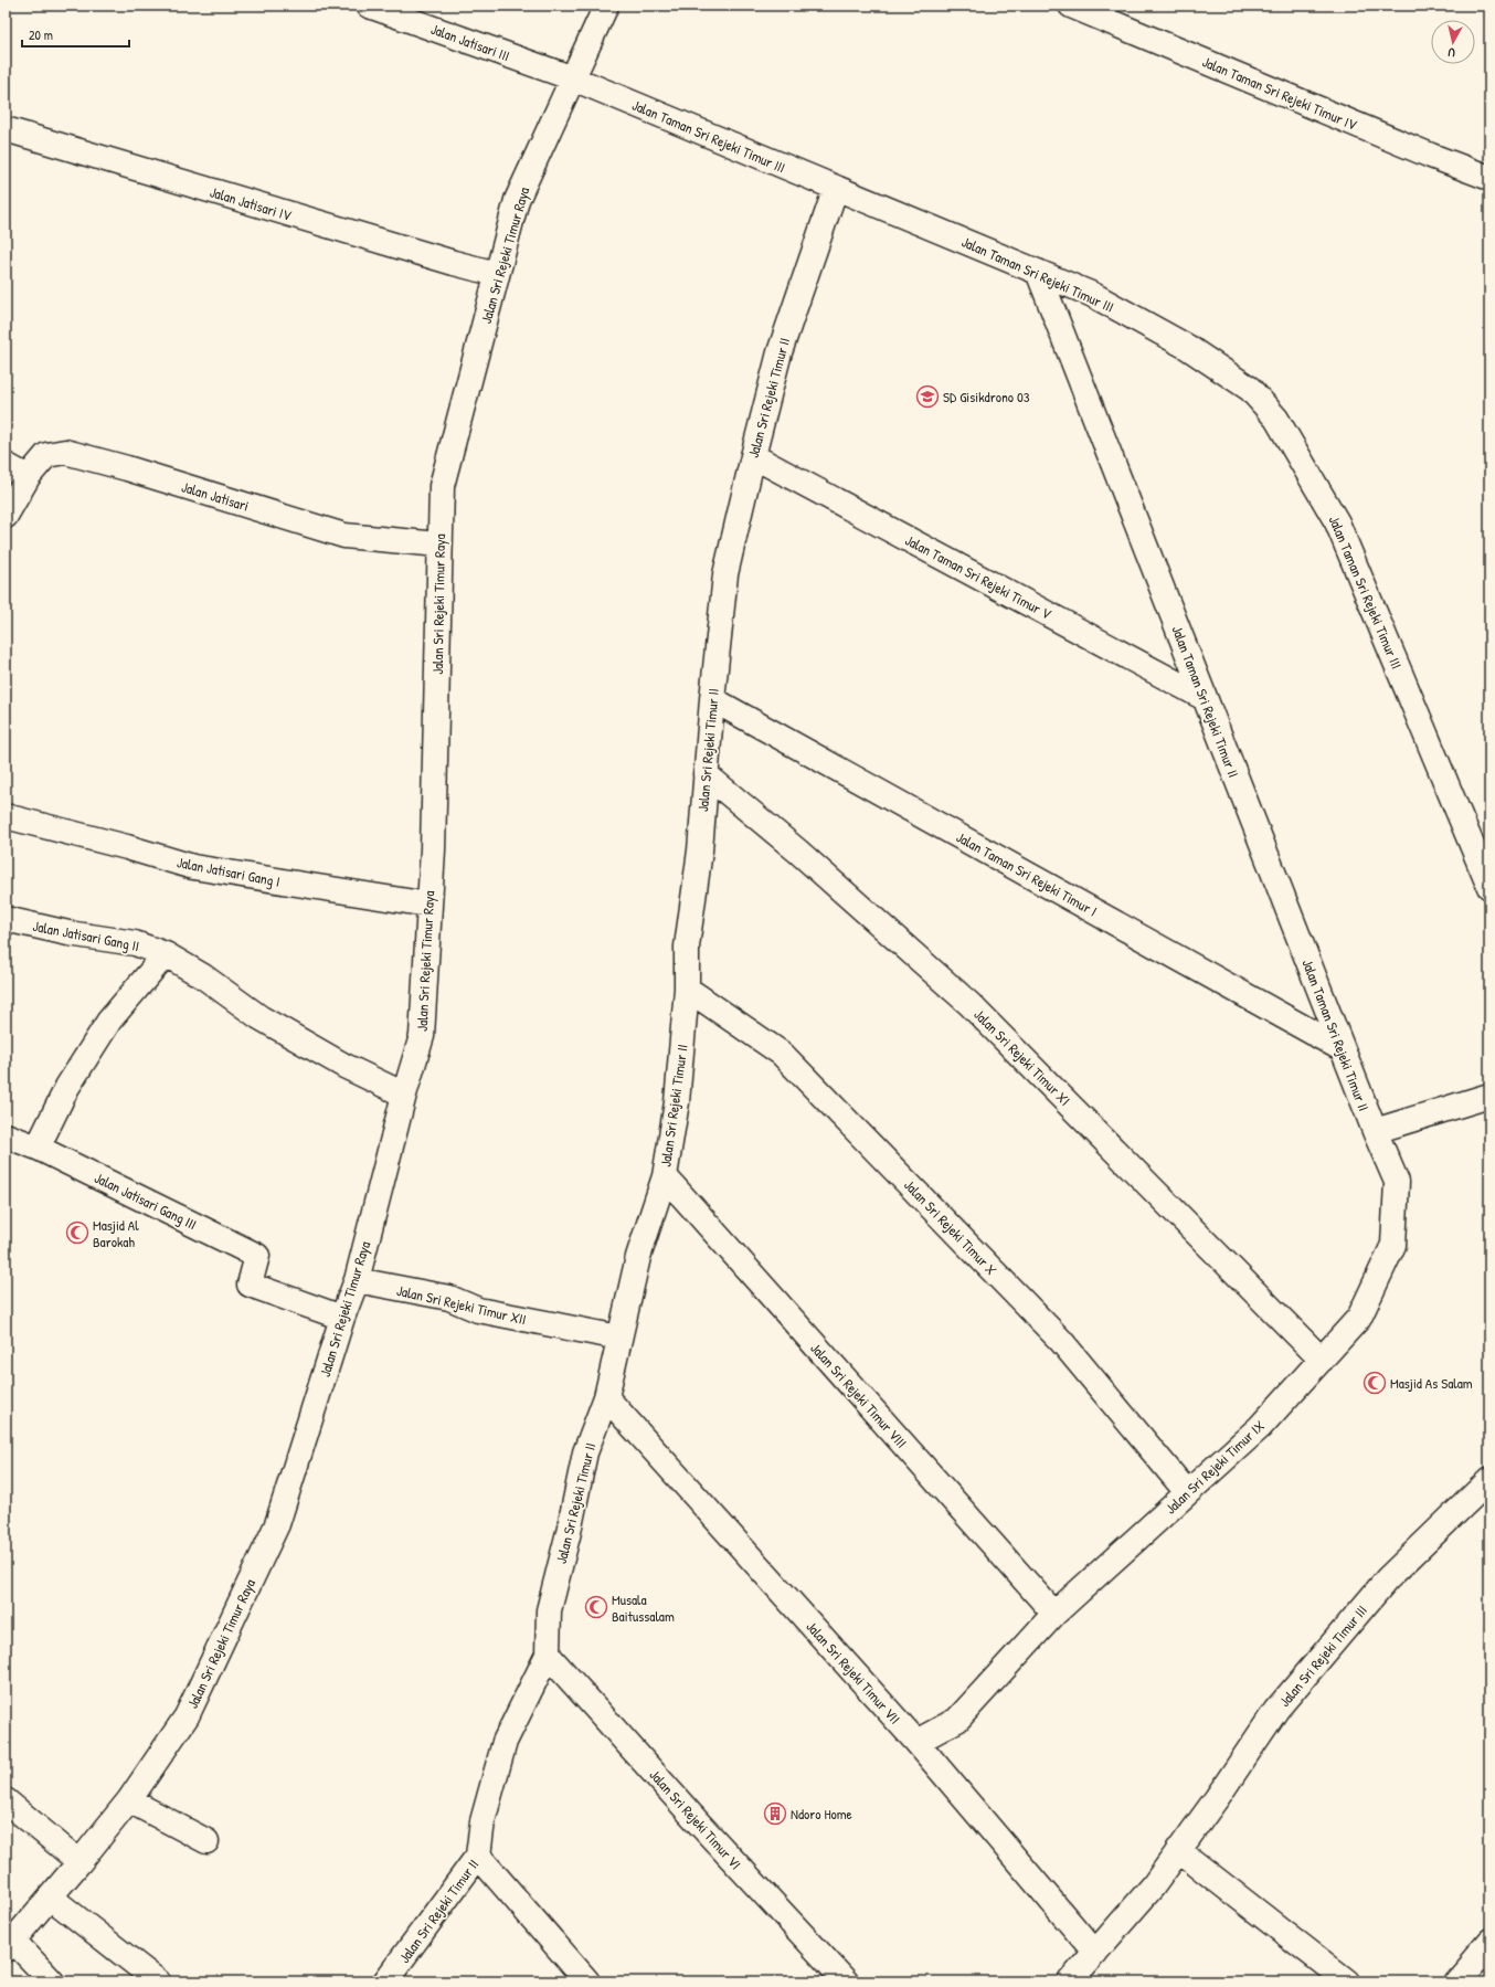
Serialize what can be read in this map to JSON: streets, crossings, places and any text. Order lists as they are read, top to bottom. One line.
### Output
{"streets":{"street":["Jalan Jatisari III","Jalan Taman Sri Rejeki Timur IV","Jalan Taman Sri Rejeki Timur III","Jalan Jatisari IV","Jalan Sri Rejeki Timur Raya","Jalan Sri Rejeki Timur II","Jalan Jatisari","Jalan Taman Sri Rejeki Timur V","Jalan Taman Sri Rejeki Timur II","Jalan Jatisari Gang I","Jalan Taman Sri Rejeki Timur I","Jalan Jatisari Gang II","Jalan Sri Rejeki Timur XI","Jalan Jatisari Gang III","Jalan Sri Rejeki Timur X","Jalan Sri Rejeki Timur XII","Jalan Sri Rejeki Timur VIII","Jalan Sri Rejeki Timur IX","Jalan Sri Rejeki Timur III","Jalan Sri Rejeki Timur VII","Jalan Sri Rejeki Timur VI"]},"crossings":[["Jalan Jatisari III","Jalan Taman Sri Rejeki Timur III"],["Jalan Jatisari III","Jalan Sri Rejeki Timur Raya"],["Jalan Taman Sri Rejeki Timur III","Jalan Sri Rejeki Timur Raya"],["Jalan Taman Sri Rejeki Timur III","Jalan Sri Rejeki Timur II"],["Jalan Taman Sri Rejeki Timur III","Jalan Taman Sri Rejeki Timur II"],["Jalan Jatisari IV","Jalan Sri Rejeki Timur Raya"],["Jalan Sri Rejeki Timur Raya","Jalan Jatisari"],["Jalan Sri Rejeki Timur Raya","Jalan Jatisari Gang I"],["Jalan Sri Rejeki Timur Raya","Jalan Jatisari Gang II"],["Jalan Sri Rejeki Timur Raya","Jalan Jatisari Gang III"],["Jalan Sri Rejeki Timur Raya","Jalan Sri Rejeki Timur XII"],["Jalan Sri Rejeki Timur II","Jalan Taman Sri Rejeki Timur V"],["Jalan Sri Rejeki Timur II","Jalan Taman Sri Rejeki Timur I"],["Jalan Sri Rejeki Timur II","Jalan Sri Rejeki Timur XI"],["Jalan Sri Rejeki Timur II","Jalan Sri Rejeki Timur X"],["Jalan Sri Rejeki Timur II","Jalan Sri Rejeki Timur XII"],["Jalan Sri Rejeki Timur II","Jalan Sri Rejeki Timur VIII"],["Jalan Sri Rejeki Timur II","Jalan Sri Rejeki Timur VII"],["Jalan Sri Rejeki Timur II","Jalan Sri Rejeki Timur VI"],["Jalan Taman Sri Rejeki Timur V","Jalan Taman Sri Rejeki Timur II"],["Jalan Taman Sri Rejeki Timur II","Jalan Taman Sri Rejeki Timur I"],["Jalan Taman Sri Rejeki Timur II","Jalan Sri Rejeki Timur IX"],["Jalan Sri Rejeki Timur XI","Jalan Sri Rejeki Timur IX"],["Jalan Sri Rejeki Timur X","Jalan Sri Rejeki Timur IX"],["Jalan Sri Rejeki Timur VIII","Jalan Sri Rejeki Timur IX"],["Jalan Sri Rejeki Timur IX","Jalan Sri Rejeki Timur VII"],["Jalan Sri Rejeki Timur III","Jalan Sri Rejeki Timur VII"]],"places":{"school or university":["SD Gisikdrono 03"],"mosque":["Masjid Al Barokah","Masjid As Salam","Musala Baitussalam"],"building":["Ndoro Home"]},"scale_bar":"20 m","north":"bottom"}
